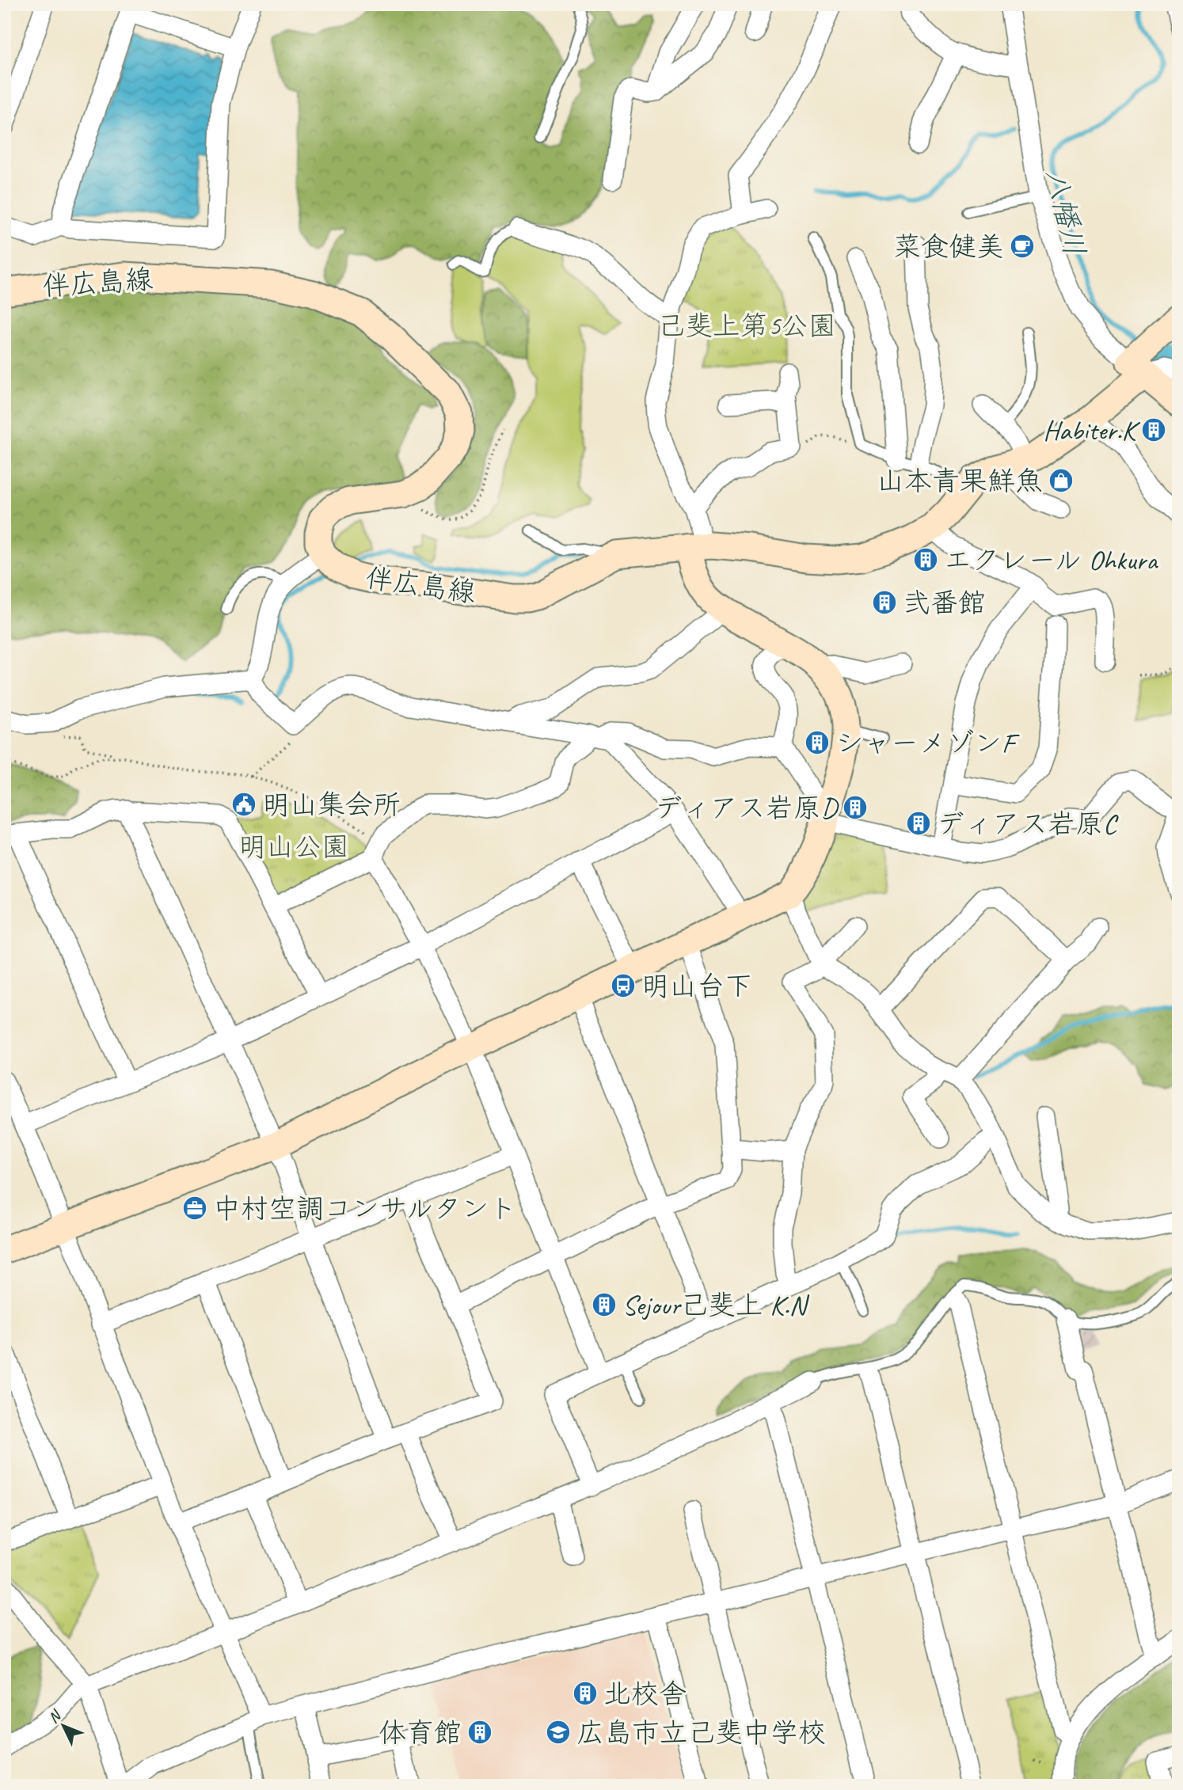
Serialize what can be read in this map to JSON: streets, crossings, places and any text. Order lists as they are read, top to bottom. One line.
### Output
{"streets":{"main road":["伴広島線"]},"water":["八幡川"],"parks":["己斐上第5公園","明山公園"],"places":{"cafe":["菜食健美"],"building":["Habiter.K","エクレール Ohkura","弐番館","シャーメゾンF","ディアス岩原D","ディアス岩原C","Sejour己斐上 K.N","北校舎","体育館"],"shop":["山本青果鮮魚"],"public building":["明山集会所"],"bus stop":["明山台下"],"office":["中村空調コンサルタント"],"school or university":["広島市立己斐中学校"]},"north":"top left"}
